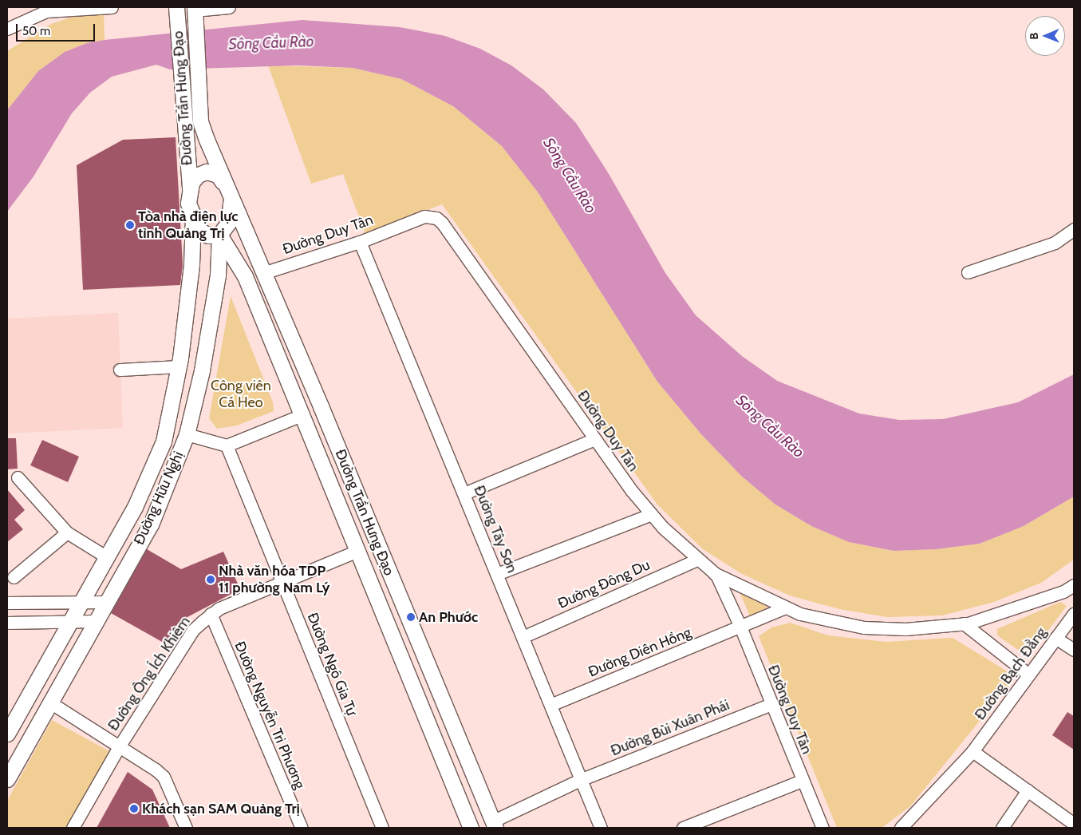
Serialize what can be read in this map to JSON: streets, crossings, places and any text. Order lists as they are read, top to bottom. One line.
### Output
{"streets":{"main road":["Đường Trần Hưng Đạo","Đường Hữu Nghị"],"street":["Đường Duy Tân","Đường Tây Sơn","Đường Đông Du","Đường Diên Hồng","Đường Ngô Gia Tự","Đường Ông Ích Khiêm","Đường Bạch Đằng","Đường Nguyễn Tri Phương","Đường Bùi Xuân Phái"]},"crossings":[["Đường Trần Hưng Đạo","Đường Duy Tân"],["Đường Trần Hưng Đạo","Đường Hữu Nghị"],["Đường Trần Hưng Đạo","Đường Ông Ích Khiêm"],["Đường Trần Hưng Đạo","Đường Bùi Xuân Phái"],["Đường Duy Tân","Đường Tây Sơn"],["Đường Duy Tân","Đường Đông Du"],["Đường Duy Tân","Đường Diên Hồng"],["Đường Duy Tân","Đường Bùi Xuân Phái"],["Đường Tây Sơn","Đường Đông Du"],["Đường Tây Sơn","Đường Diên Hồng"],["Đường Tây Sơn","Đường Bùi Xuân Phái"],["Đường Ngô Gia Tự","Đường Ông Ích Khiêm"],["Đường Ông Ích Khiêm","Đường Nguyễn Tri Phương"]],"water":["Sông Cầu Rào"],"parks":["Công viên Cá Heo"],"places":["Tòa nhà điện lực tỉnh Quảng Trị","Nhà văn hóa TDP 11 phường Nam Lý","An Phước","Khách sạn SAM Quảng Trị"],"scale_bar":"50 m","north":"left"}
